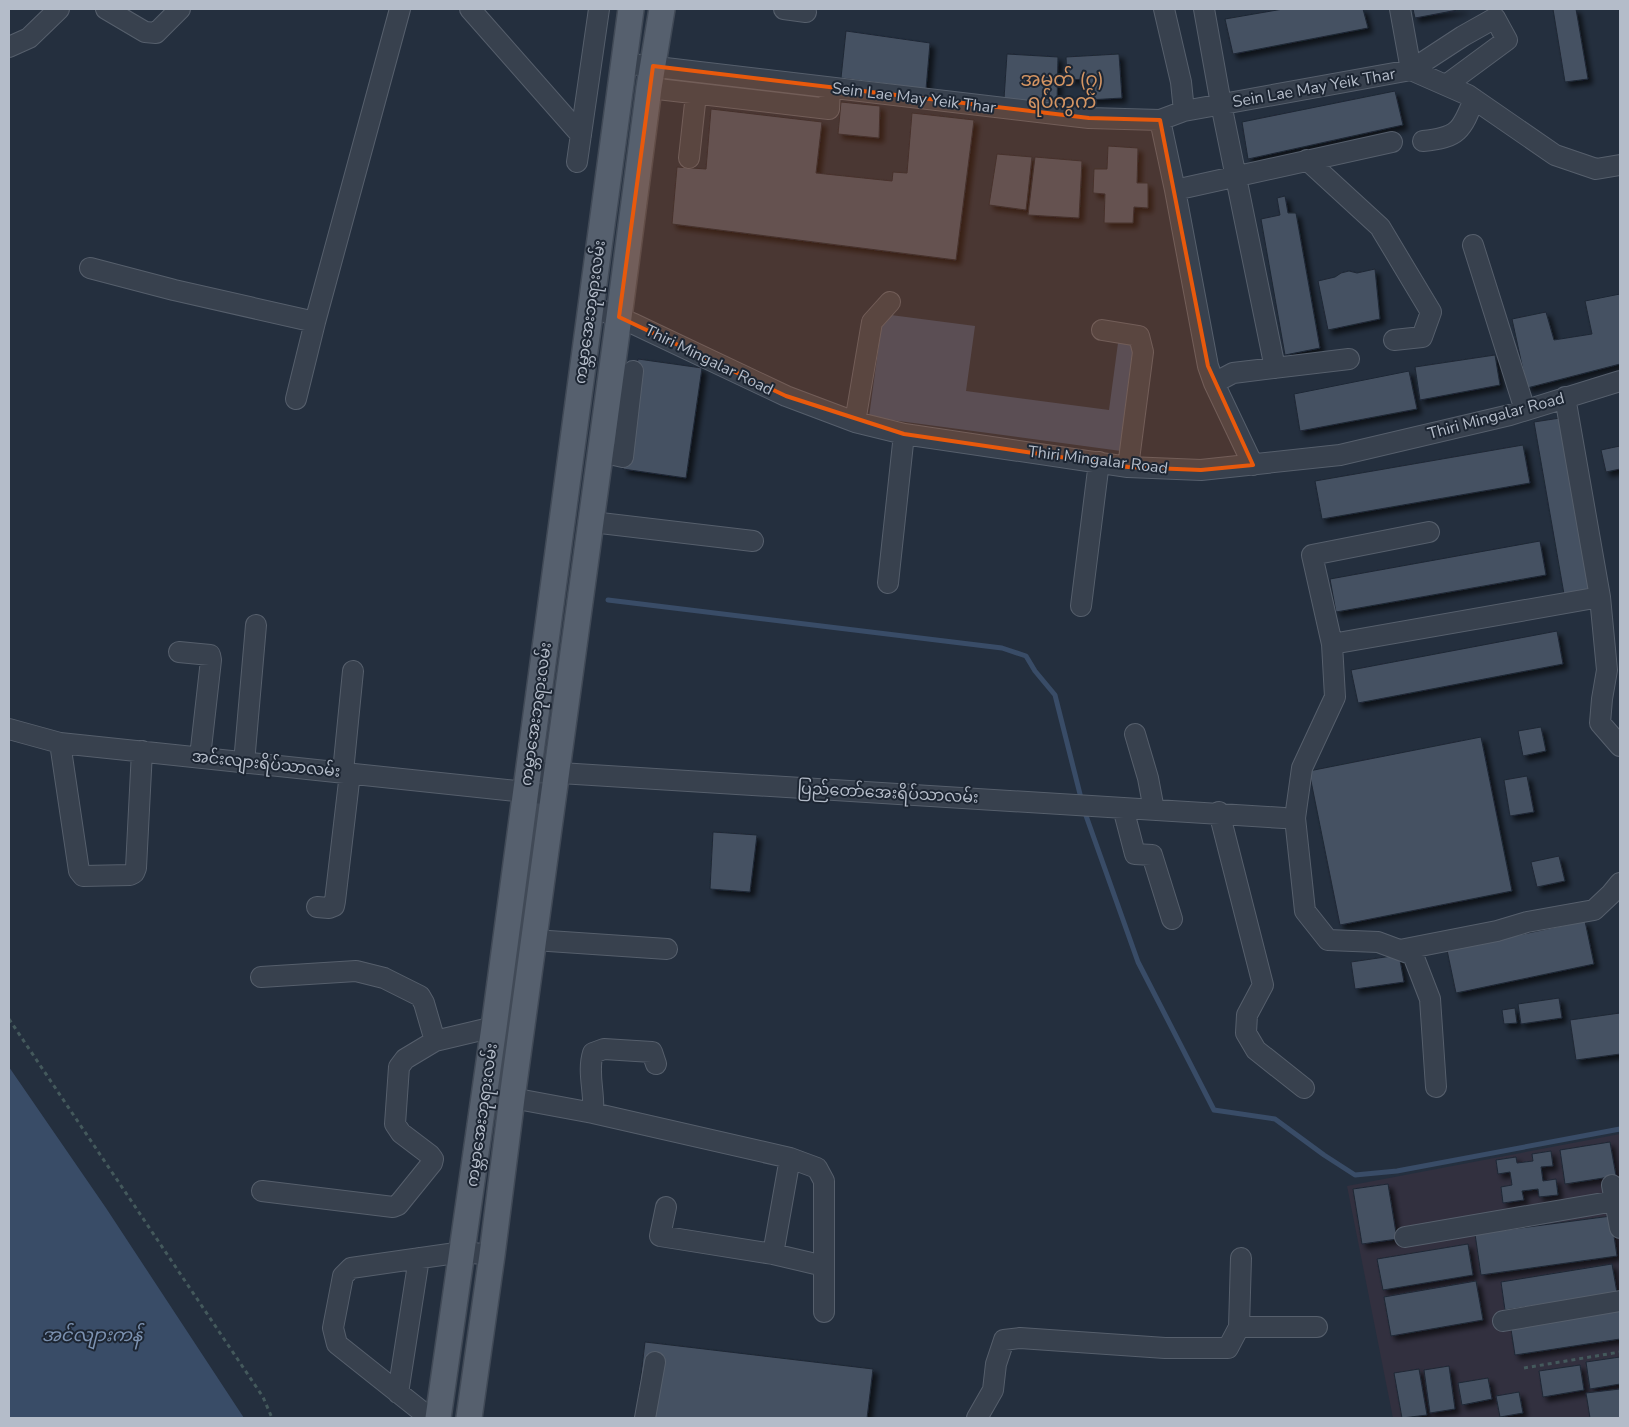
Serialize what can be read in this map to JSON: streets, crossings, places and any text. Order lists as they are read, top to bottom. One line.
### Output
{"streets":{"main road":["ကမ္ဘာအေးဘုရားလမ်း"],"street":["Sein Lae May Yeik Thar","Thiri Mingalar Road","အင်းလျားရိပ်သာလမ်း","ပြည်တော်အေးရိပ်သာလမ်း"]},"crossings":[["Sein Lae May Yeik Thar","ကမ္ဘာအေးဘုရားလမ်း"],["ကမ္ဘာအေးဘုရားလမ်း","Thiri Mingalar Road"],["ကမ္ဘာအေးဘုရားလမ်း","အင်းလျားရိပ်သာလမ်း"],["ကမ္ဘာအေးဘုရားလမ်း","ပြည်တော်အေးရိပ်သာလမ်း"],["အင်းလျားရိပ်သာလမ်း","ပြည်တော်အေးရိပ်သာလမ်း"]],"districts":["အမှတ် (၇) ရပ်ကွက်"],"water":["အင်လျားကန်"]}
